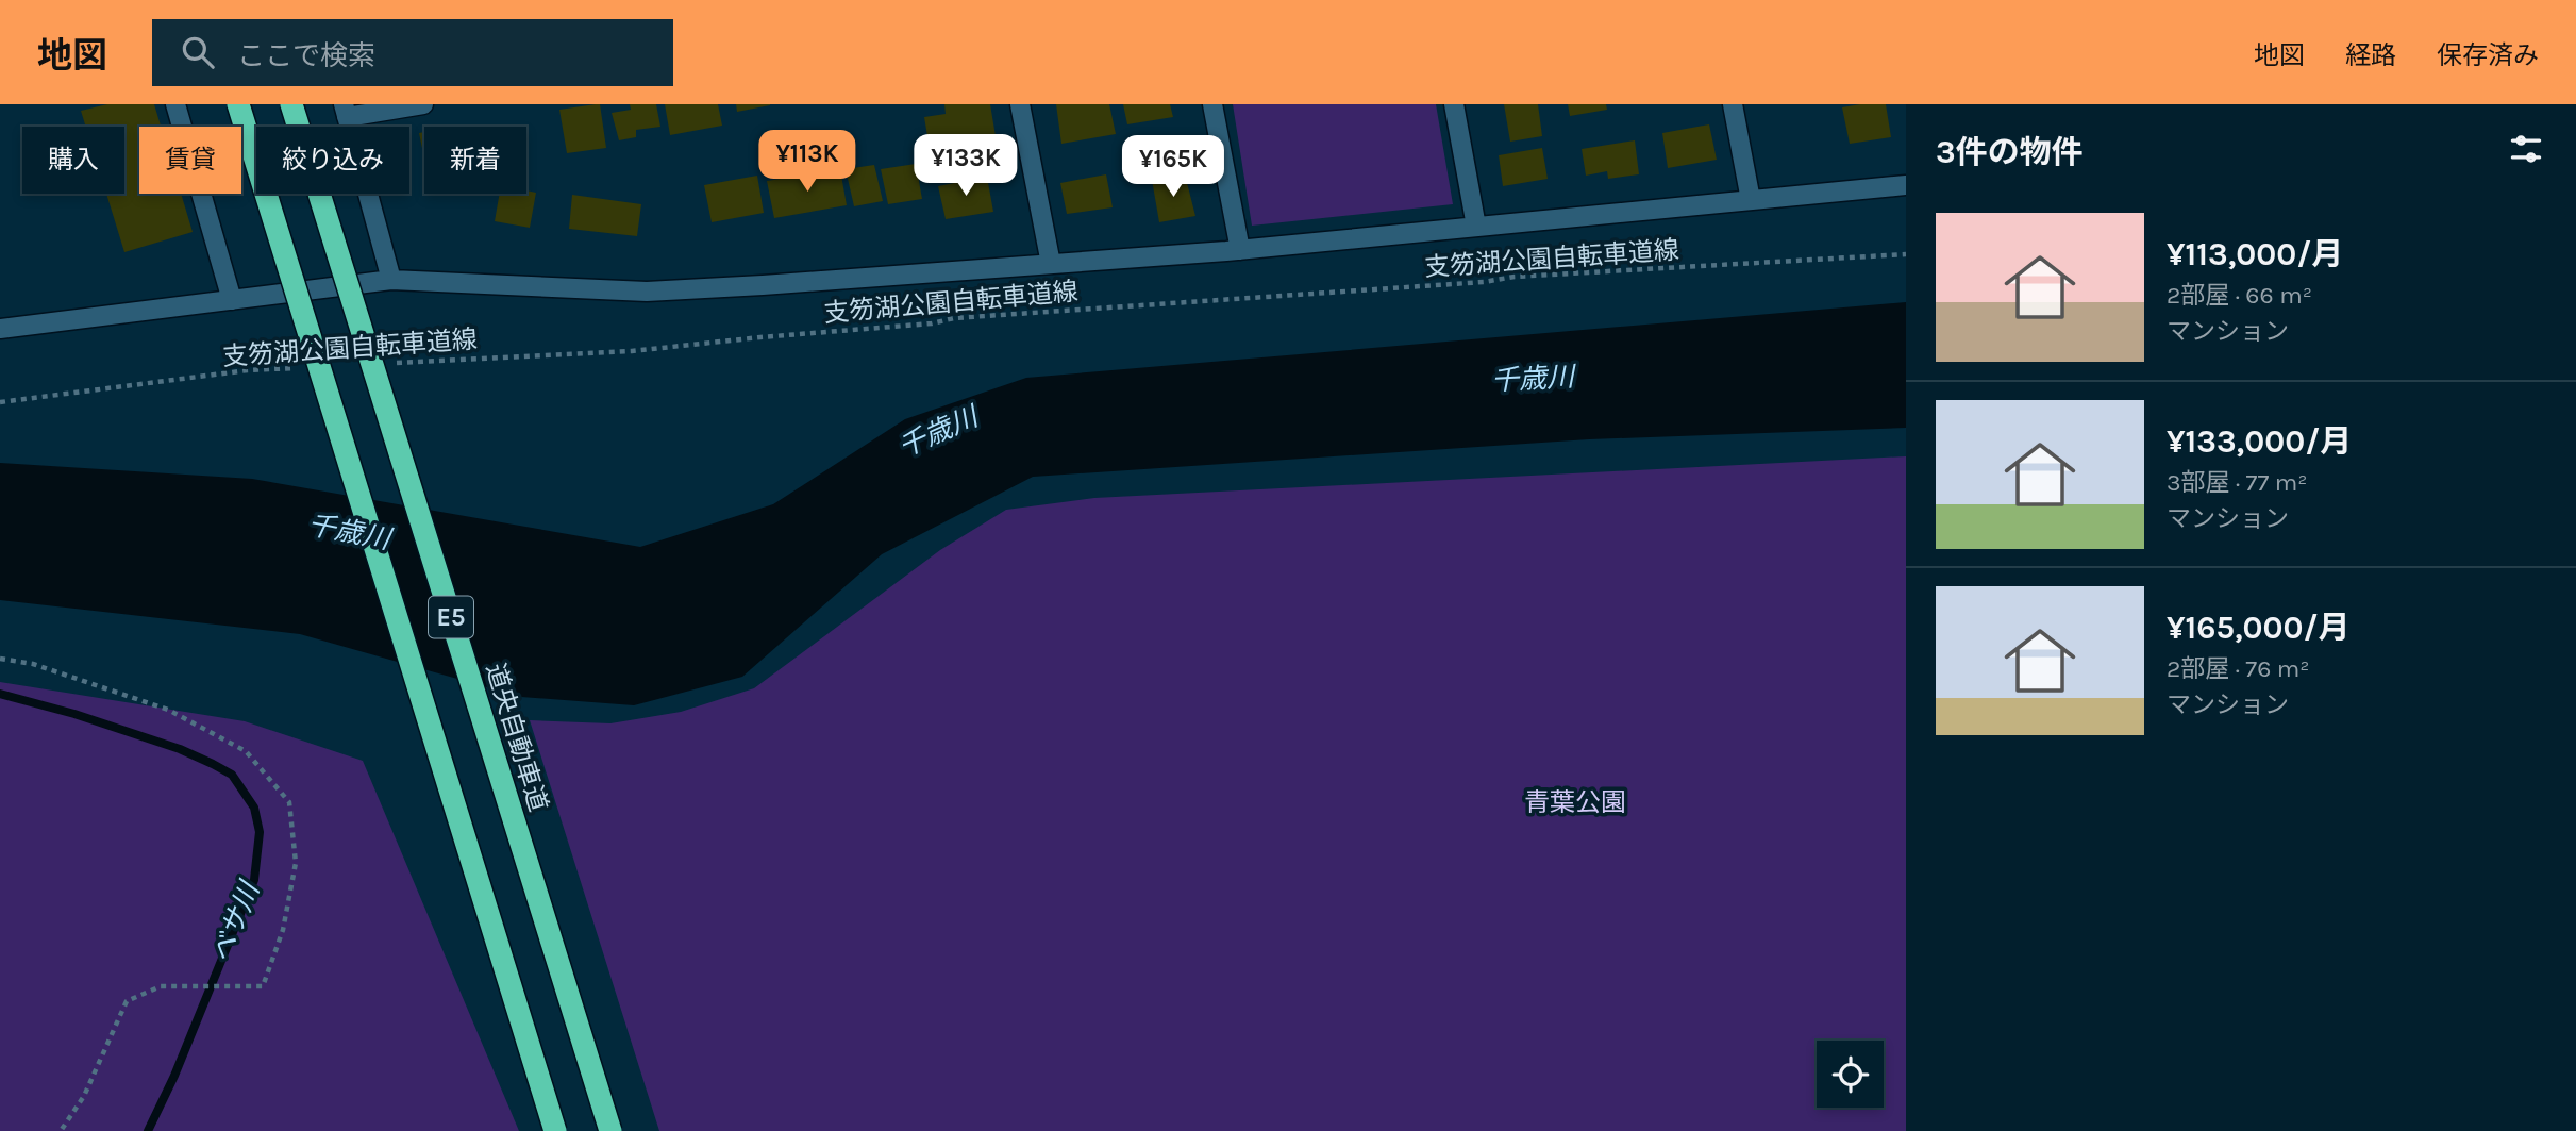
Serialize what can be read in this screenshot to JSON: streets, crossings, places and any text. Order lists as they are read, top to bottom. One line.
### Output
{"streets":{"highway":["E5","道央自動車道"],"path":["支笏湖公園自転車道線"]},"water":["千歳川","ベサ川"],"parks":["青葉公園"],"page":{"header":"地図","search":"ここで検索","nav":["地図","経路","保存済み"],"heading":"3件の物件","chip":["購入","賃貸","絞り込み","新着"],"price":["¥113K","¥133K","¥165K"],"list":[{"name":"¥113,000/月","note":"2部屋 · 66 m² · マンション"},{"name":"¥133,000/月","note":"3部屋 · 77 m² · マンション"},{"name":"¥165,000/月","note":"2部屋 · 76 m² · マンション"}]}}
